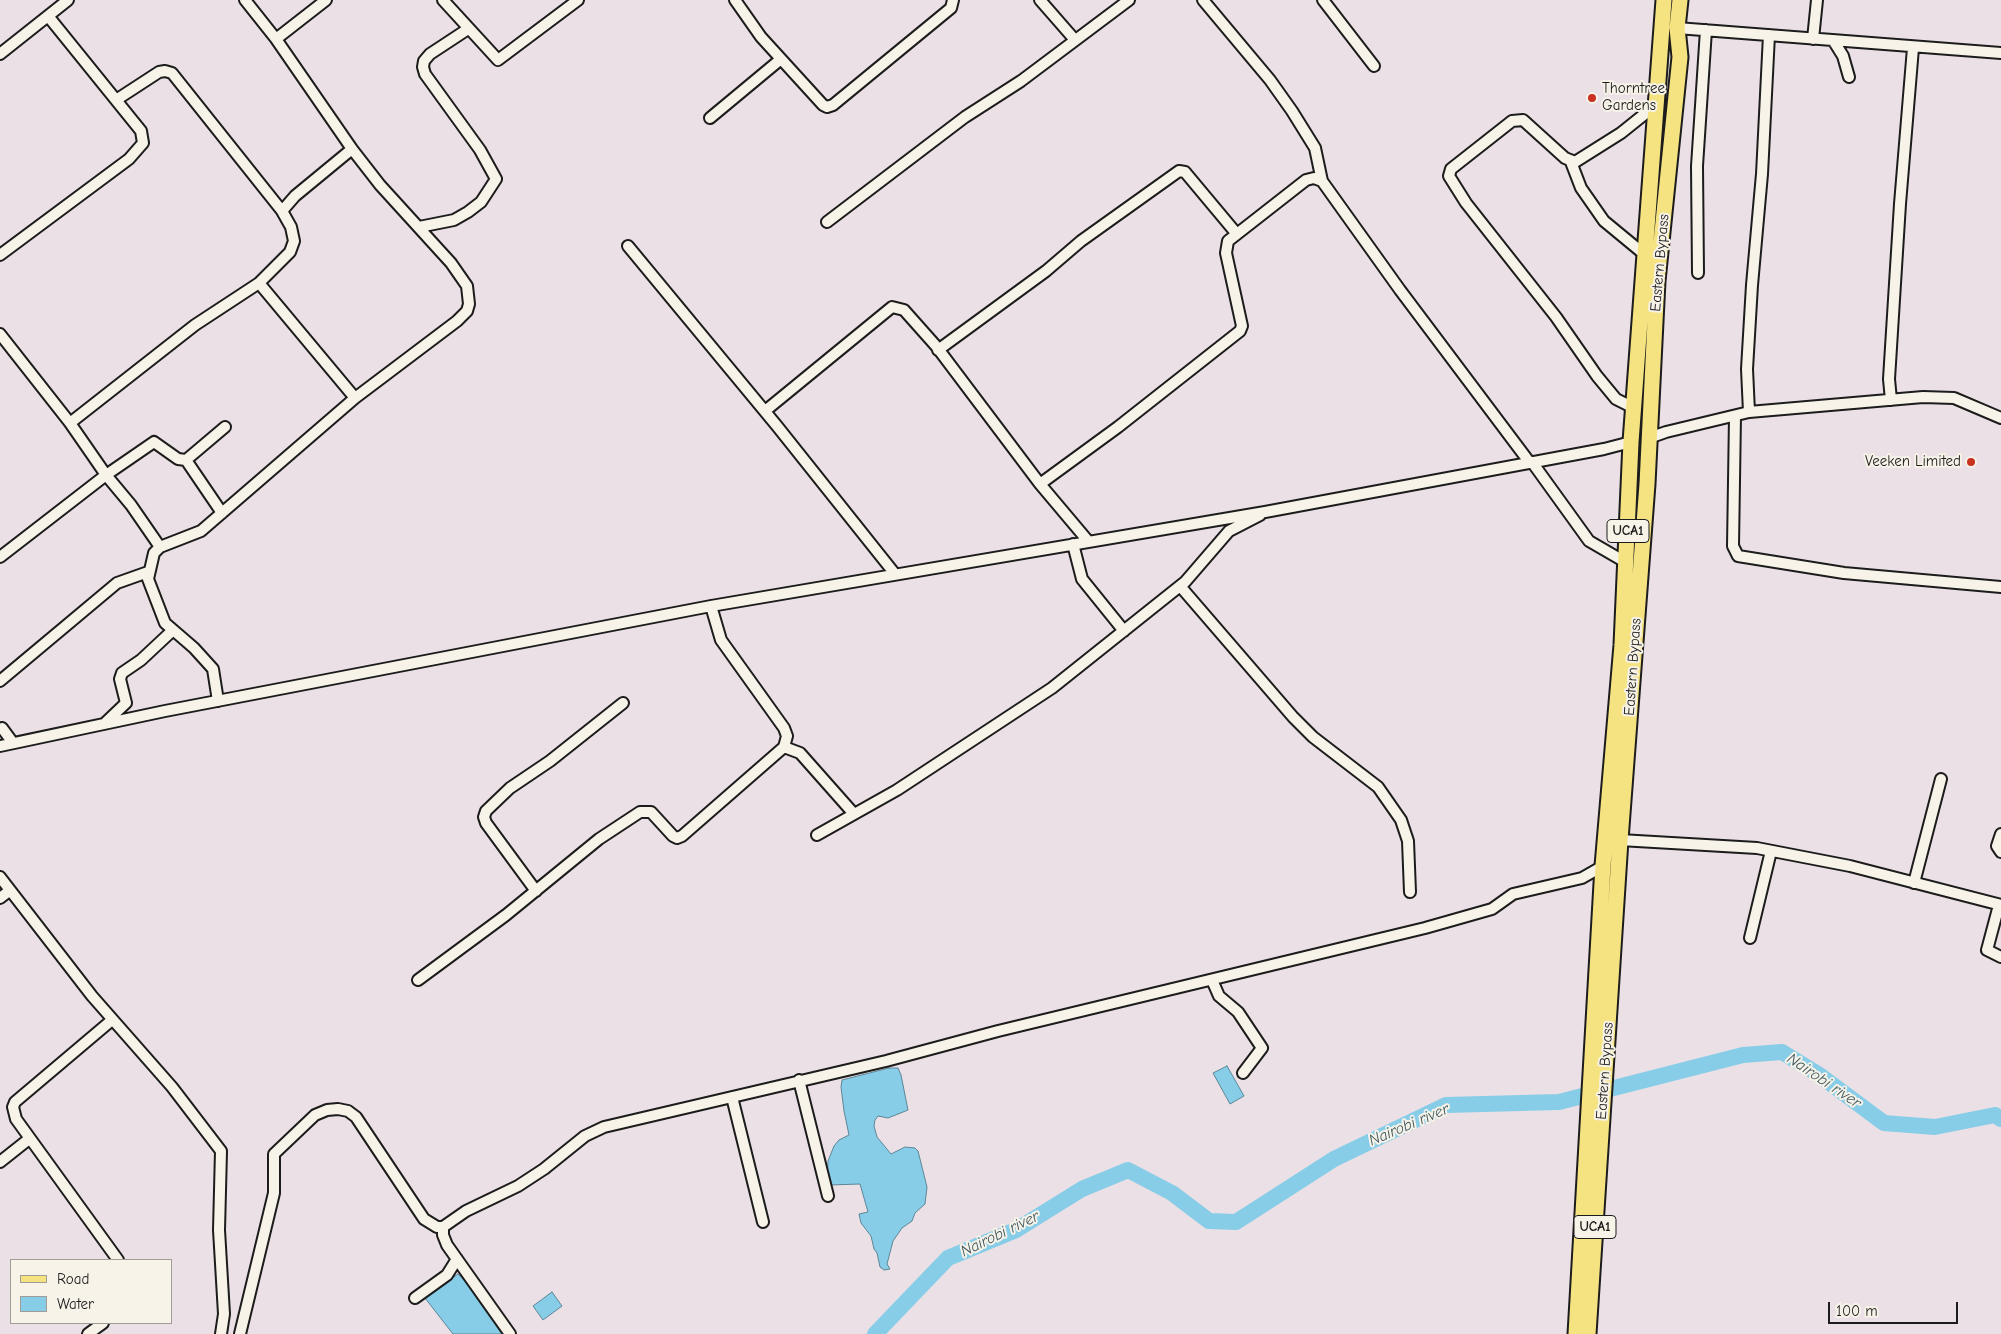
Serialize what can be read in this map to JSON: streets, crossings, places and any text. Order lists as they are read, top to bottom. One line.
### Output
{"streets":{"main road":["Eastern Bypass","UCA1"]},"water":["Nairobi river"],"places":["Thorntree Gardens","Veeken Limited"],"legend":["Road","Water"],"scale_bar":"100 m"}
